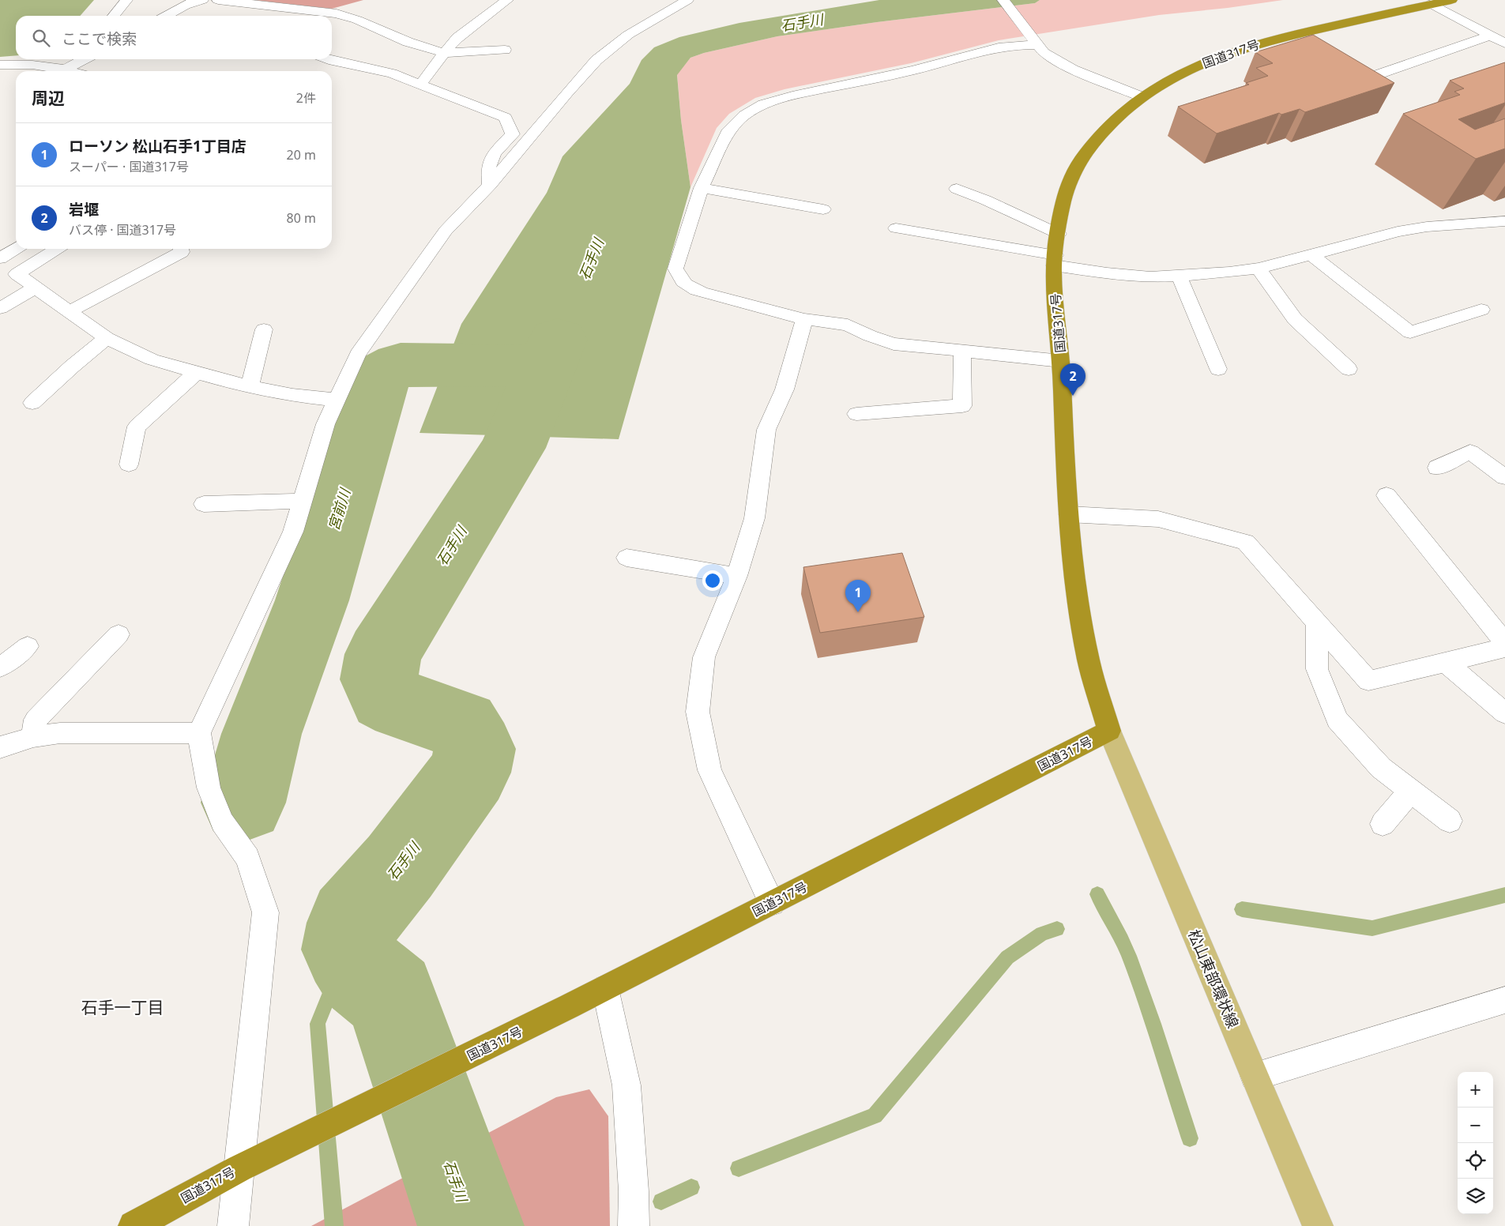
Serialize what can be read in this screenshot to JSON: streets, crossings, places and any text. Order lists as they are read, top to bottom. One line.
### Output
{"streets":{"highway":["国道317号"],"main road":["松山東部環状線"]},"crossings":[["国道317号","松山東部環状線"]],"districts":["石手一丁目"],"water":["石手川","宮前川"],"page":{"search":"ここで検索","heading":["周辺","2件"],"list":[{"mark":"1","name":"ローソン 松山石手1丁目店","note":"スーパー · 国道317号","value":"20 m"},{"mark":"2","name":"岩堰","note":"バス停 · 国道317号","value":"80 m"}],"pins":["2","1"],"map_buttons":["+","−"]}}
